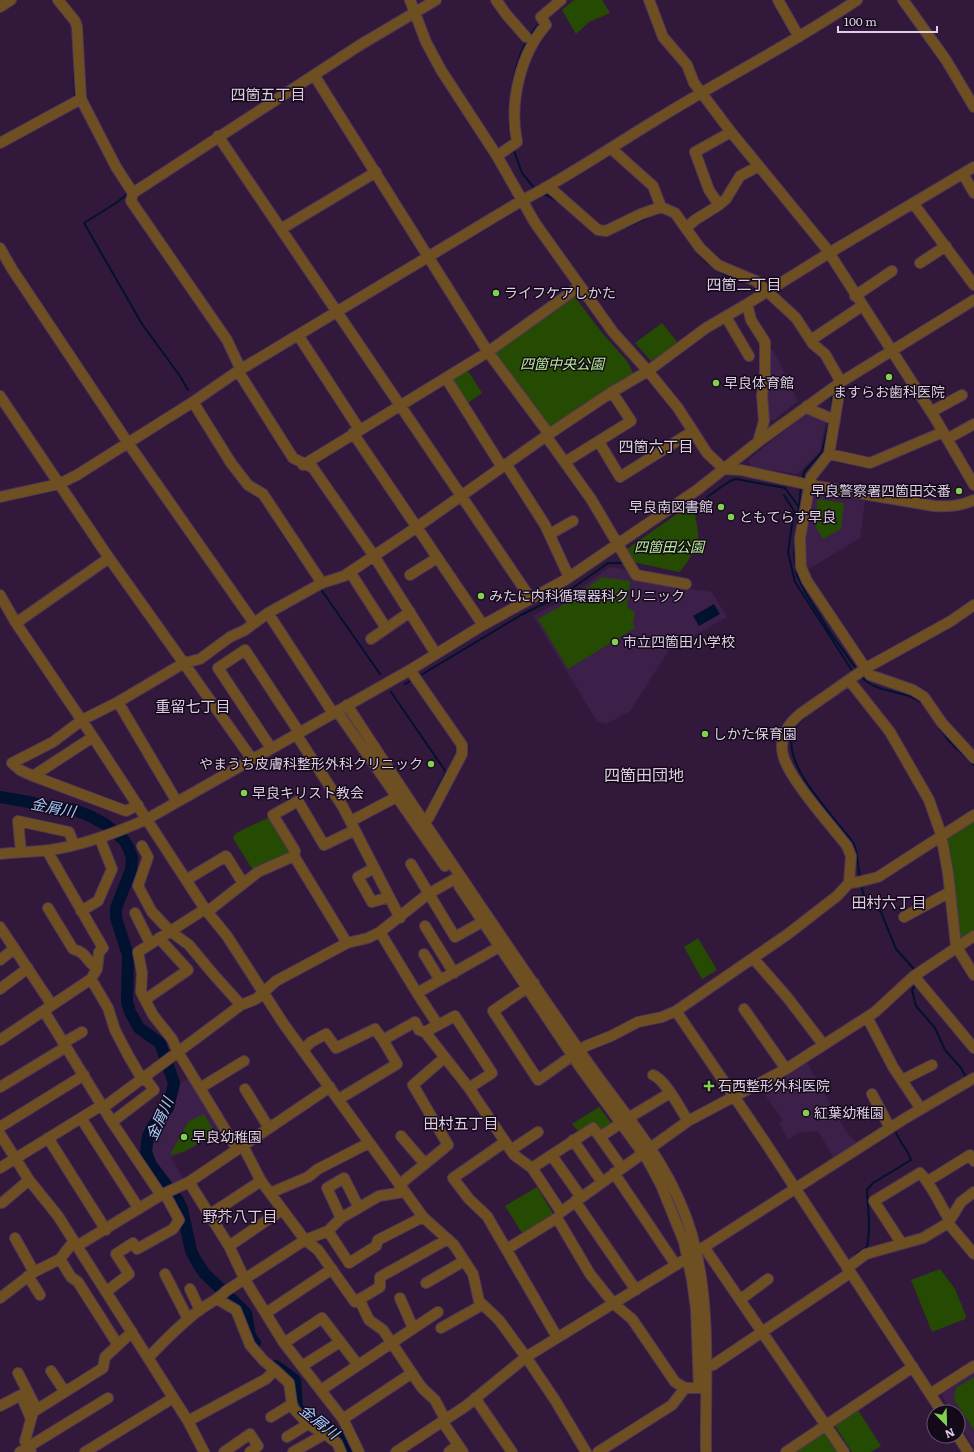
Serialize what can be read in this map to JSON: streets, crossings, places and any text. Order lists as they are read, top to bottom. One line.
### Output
{"districts":["四箇五丁目","四箇二丁目","四箇六丁目","重留七丁目","四箇田団地","田村六丁目","田村五丁目","野芥八丁目"],"water":["金屑川"],"parks":["四箇中央公園","四箇田公園"],"places":{"other":["ライフケアしかた","ますらお歯科医院","早良体育館","早良警察署四箇田交番","早良南図書館","ともてらす早良","みたに内科循環器科クリニック","市立四箇田小学校","しかた保育園","やまうち皮膚科整形外科クリニック","早良キリスト教会","紅葉幼稚園","早良幼稚園"],"health":["石西整形外科医院"]},"scale_bar":"100 m","north":"bottom right"}
